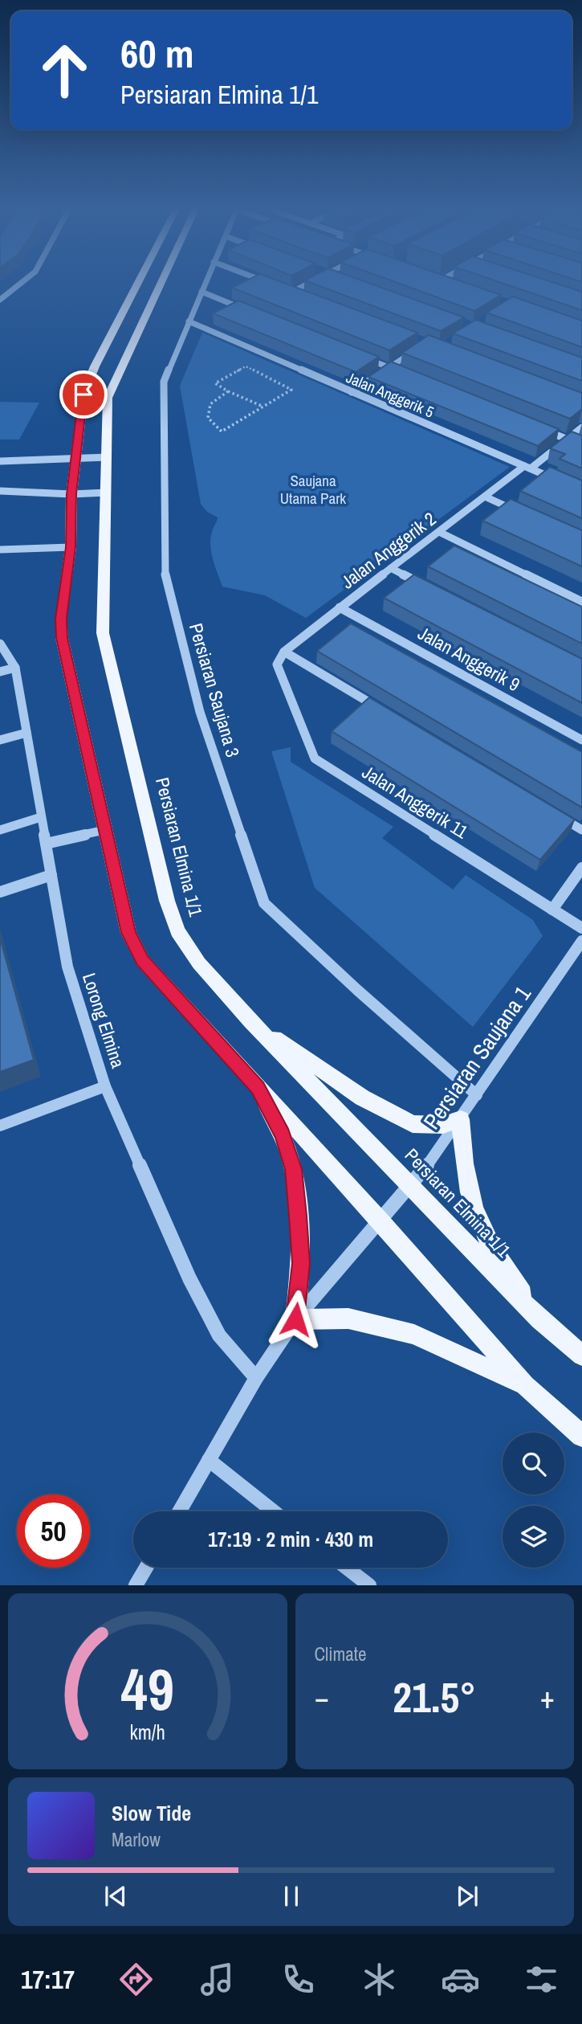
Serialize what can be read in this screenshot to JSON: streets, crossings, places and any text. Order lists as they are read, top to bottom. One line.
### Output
{"streets":{"main road":["Persiaran Elmina 1/1"],"street":["Jalan Anggerik 5","Jalan Anggerik 2","Jalan Anggerik 9","Persiaran Saujana 3","Jalan Anggerik 11","Lorong Elmina","Persiaran Saujana 1"]},"crossings":[["Jalan Anggerik 5","Jalan Anggerik 2"],["Jalan Anggerik 5","Persiaran Saujana 3"],["Jalan Anggerik 2","Jalan Anggerik 9"],["Jalan Anggerik 2","Jalan Anggerik 11"],["Persiaran Saujana 3","Persiaran Saujana 1"],["Persiaran Elmina 1/1","Persiaran Saujana 1"]],"parks":["Saujana Utama Park"],"page":{"turn":["60 m","Persiaran Elmina 1/1"],"limit":"50","trip":"17:19 · 2 min · 430 m","tile":"Climate","heat":["−","21.5°","+"],"song":["Slow Tide","Marlow"],"tabs":"17:17","gauge":["49","km/h"]}}
